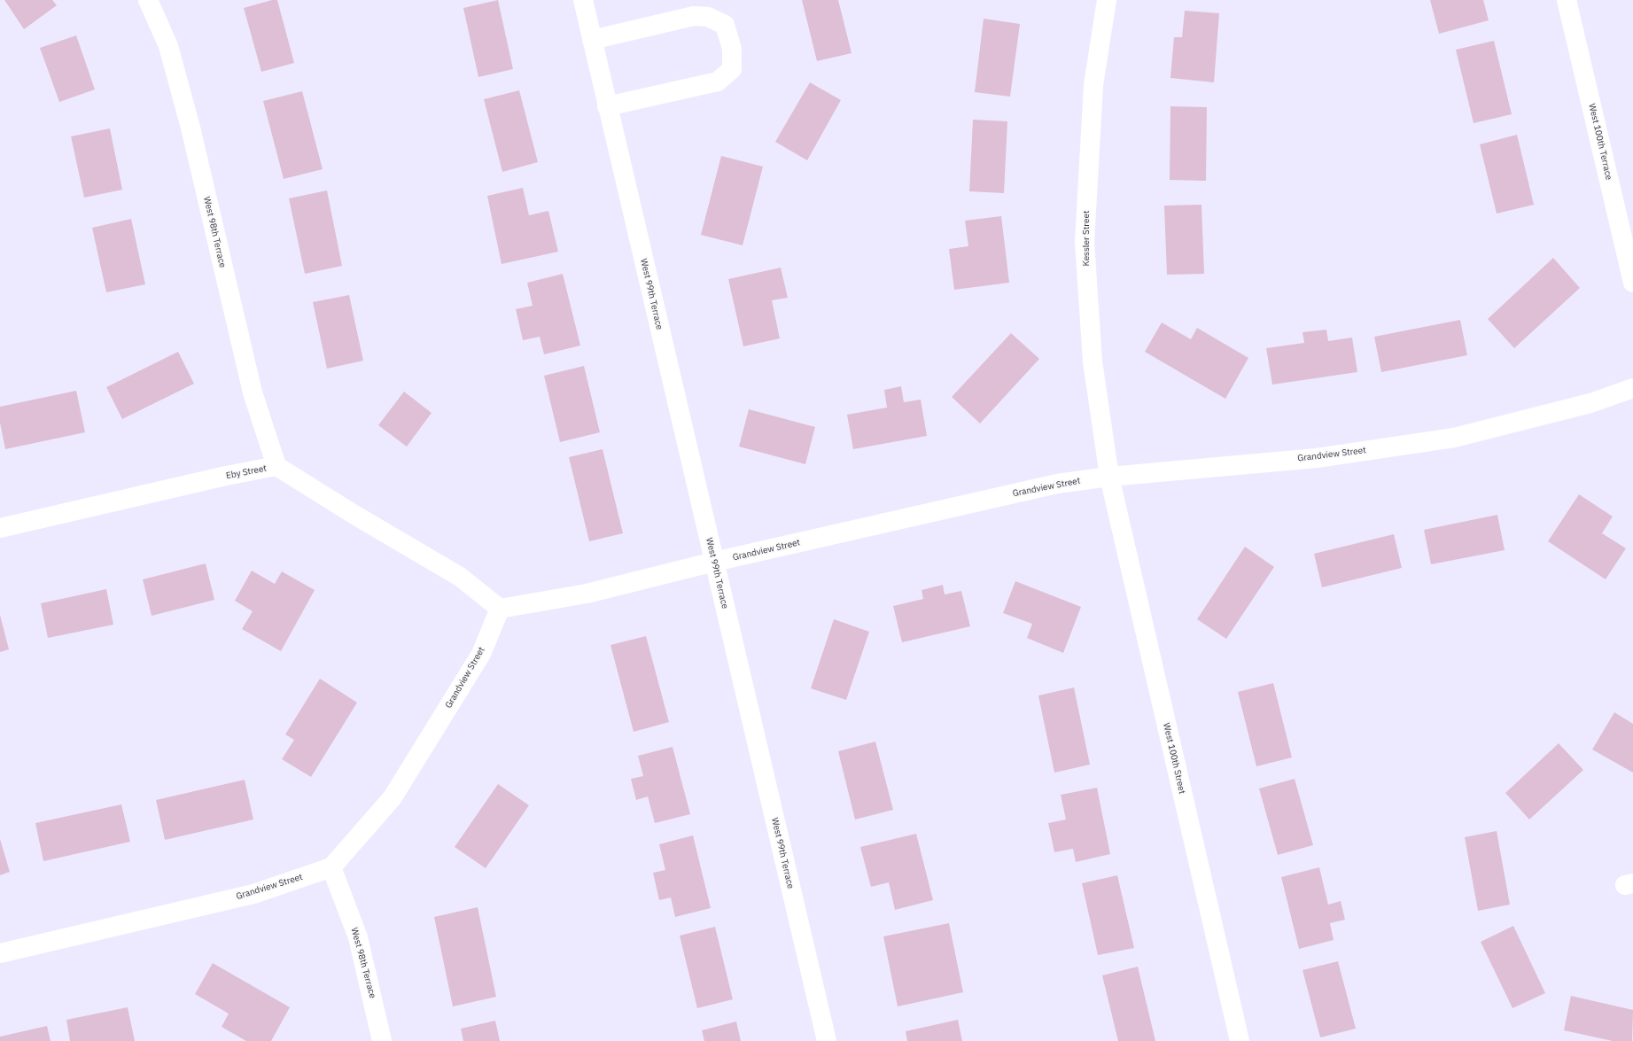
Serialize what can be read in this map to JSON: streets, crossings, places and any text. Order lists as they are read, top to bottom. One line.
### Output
{"streets":{"street":["West 100th Terrace","West 98th Terrace","Kessler Street","West 99th Terrace","Grandview Street","Eby Street","West 100th Street"]},"crossings":[["West 98th Terrace","Grandview Street"],["West 98th Terrace","Eby Street"],["Kessler Street","Grandview Street"],["Kessler Street","West 100th Street"],["West 99th Terrace","Grandview Street"],["Grandview Street","Eby Street"],["Grandview Street","West 100th Street"]]}
